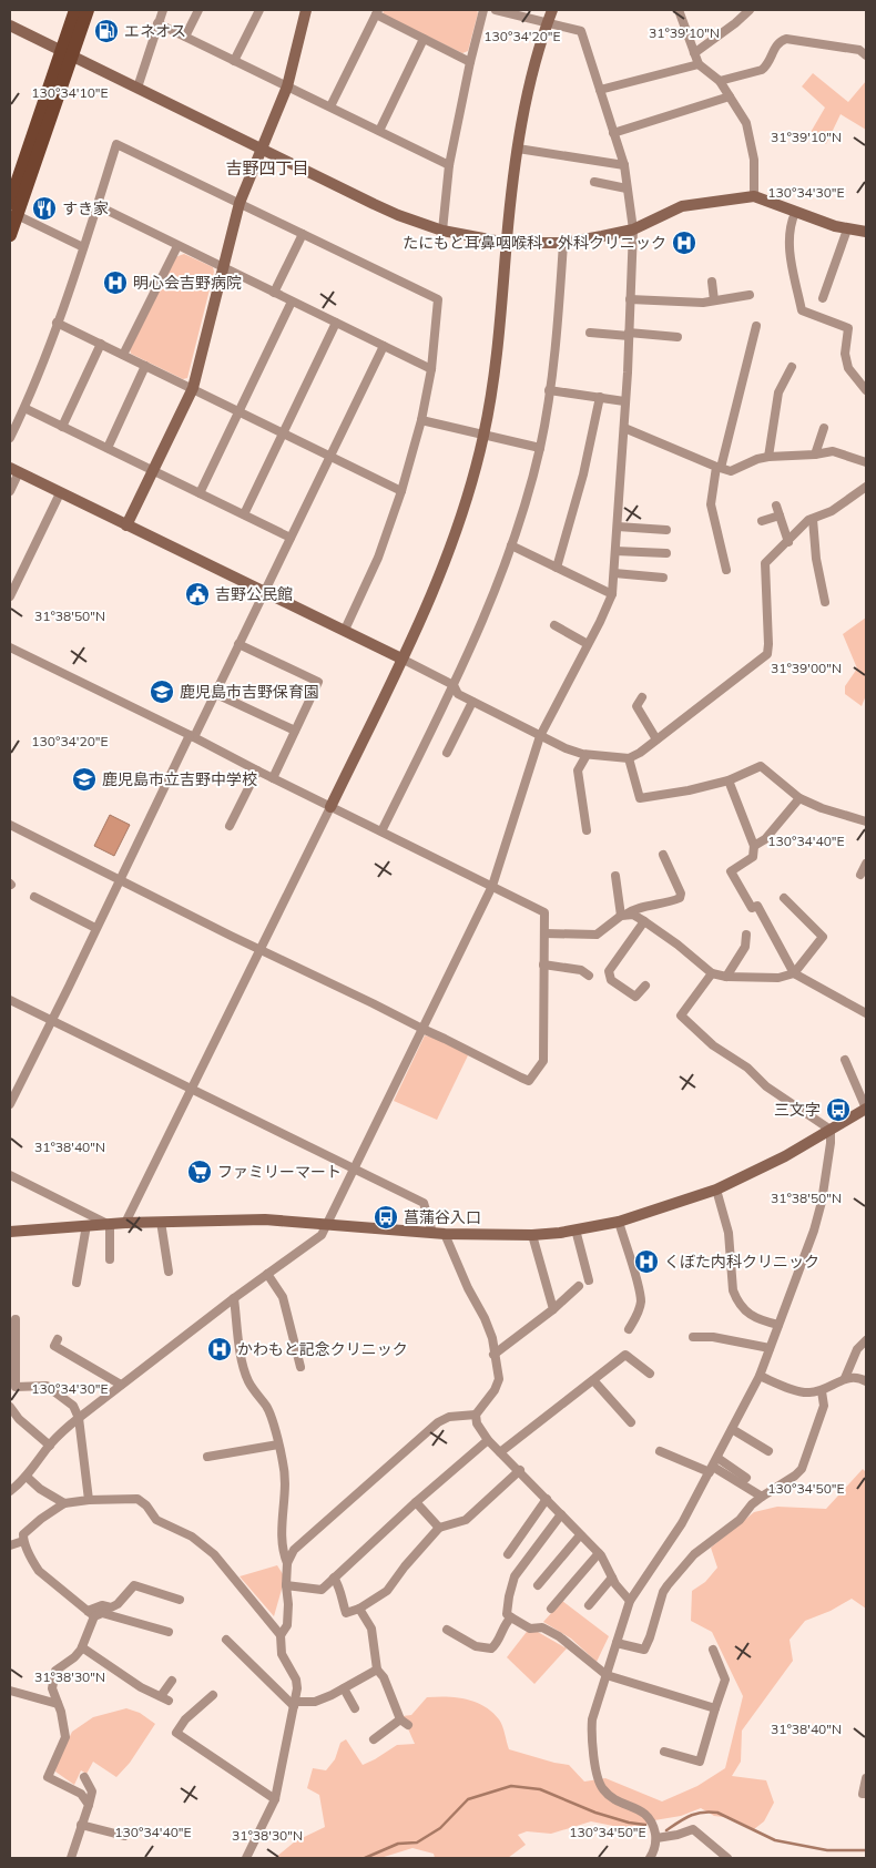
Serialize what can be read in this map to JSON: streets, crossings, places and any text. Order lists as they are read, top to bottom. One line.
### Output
{"districts":["吉野四丁目"],"places":{"fuel station":["エネオス"],"restaurant":["すき家"],"hospital":["たにもと耳鼻咽喉科・外科クリニック","明心会吉野病院","くぼた内科クリニック","かわもと記念クリニック"],"public building":["吉野公民館"],"school or university":["鹿児島市吉野保育園","鹿児島市立吉野中学校"],"bus stop":["三文字","菖蒲谷入口"],"supermarket":["ファミリーマート"]},"coordinates":["31°39'10\"N","130°34'20\"E","130°34'10\"E","130°34'30\"E","31°38'50\"N","31°39'00\"N","130°34'40\"E","31°38'40\"N","130°34'50\"E","31°38'30\"N"]}
